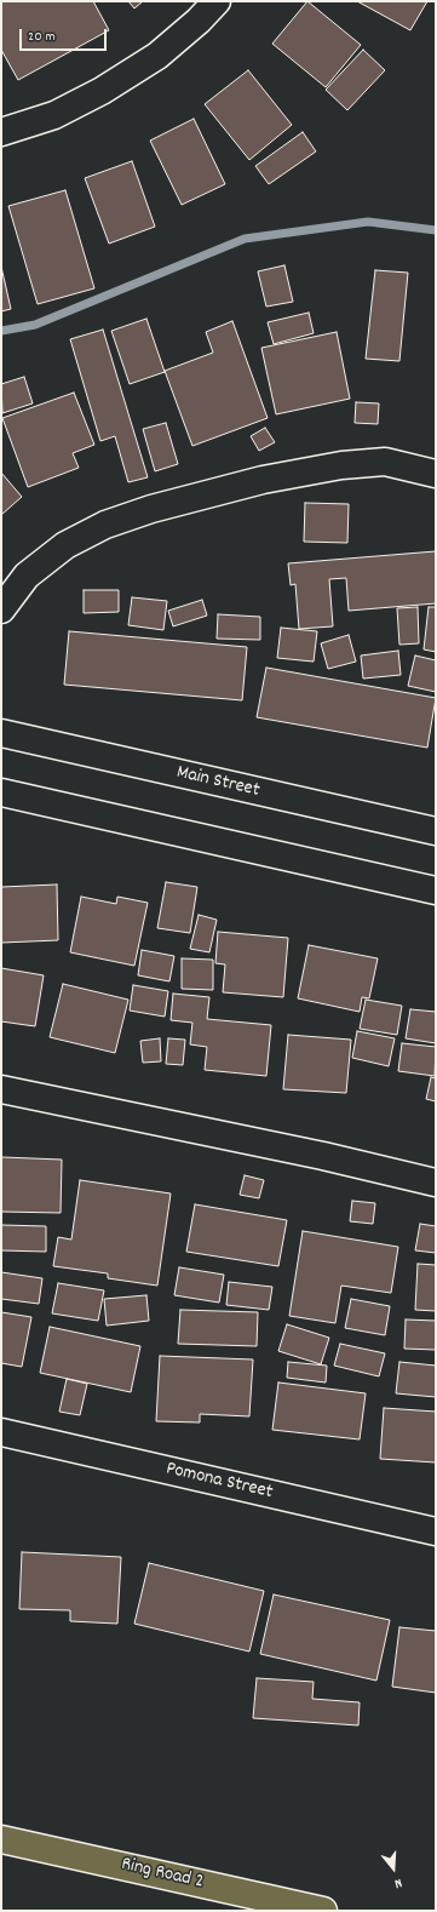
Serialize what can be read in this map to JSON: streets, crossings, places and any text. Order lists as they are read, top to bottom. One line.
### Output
{"streets":{"main road":["Ring Road 2"],"street":["Main Street","Pomona Street"]},"scale_bar":"20 m","north":"bottom"}
